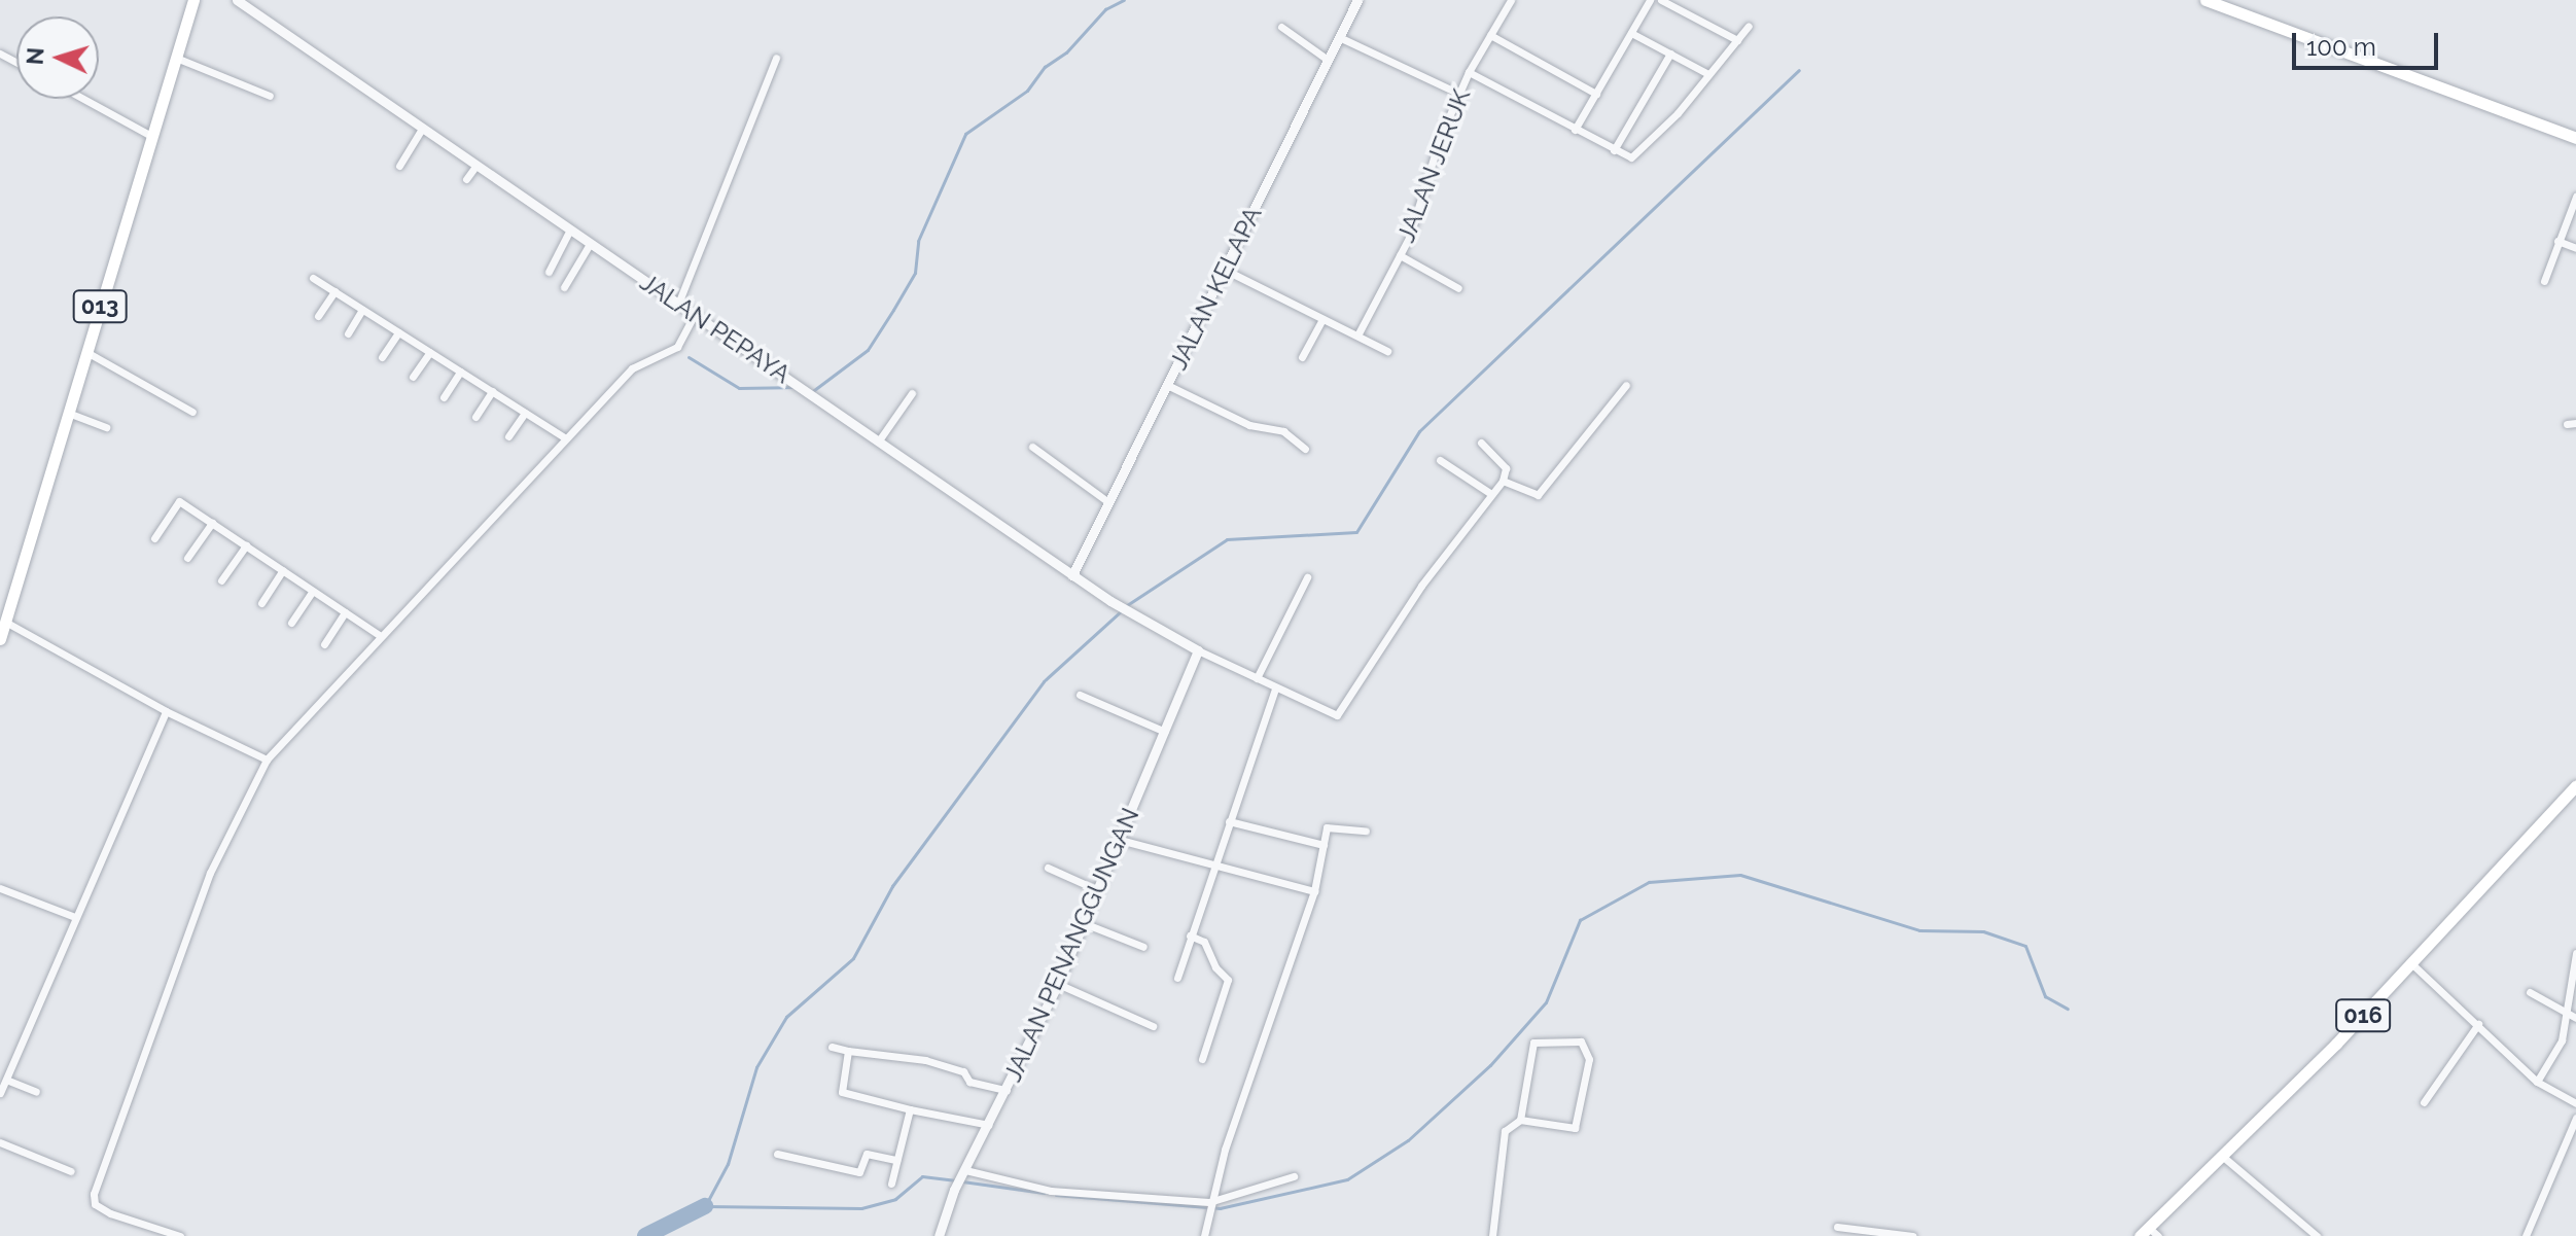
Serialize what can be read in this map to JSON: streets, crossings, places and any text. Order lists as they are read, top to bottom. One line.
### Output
{"streets":{"main road":["013","016"],"street":["JALAN JERUK","JALAN KELAPA","JALAN PEPAYA","JALAN PENANGGUNGAN"]},"crossings":[["JALAN KELAPA","JALAN PEPAYA"],["JALAN PEPAYA","JALAN PENANGGUNGAN"]],"scale_bar":"100 m","north":"left"}
